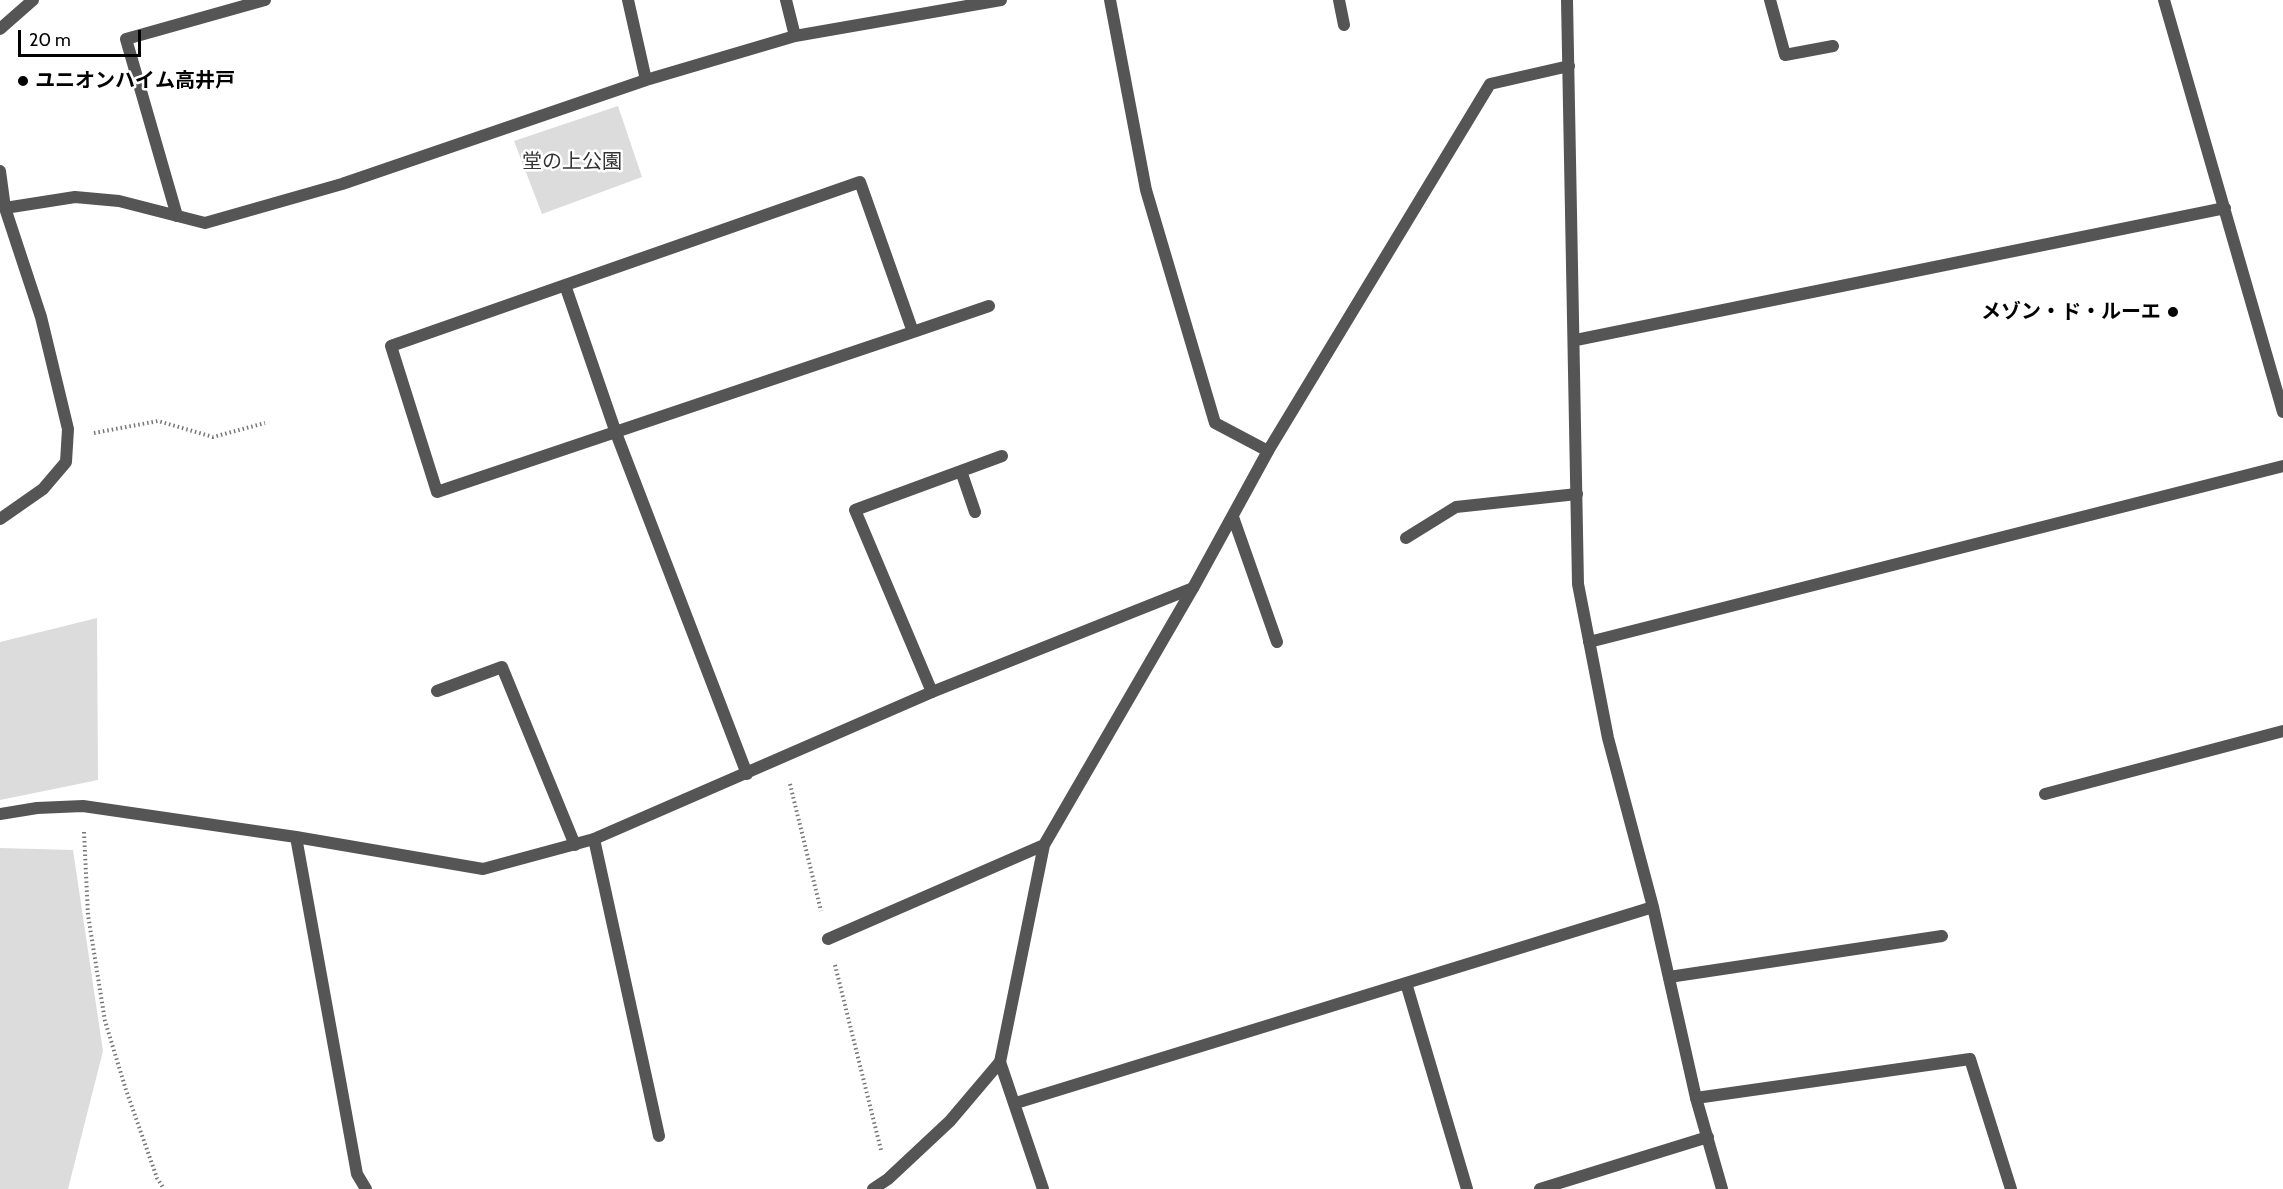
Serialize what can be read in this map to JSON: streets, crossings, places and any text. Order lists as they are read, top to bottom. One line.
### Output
{"parks":["堂の上公園"],"places":["ユニオンハイム高井戸","メゾン・ド・ルーエ"],"scale_bar":"20 m"}
